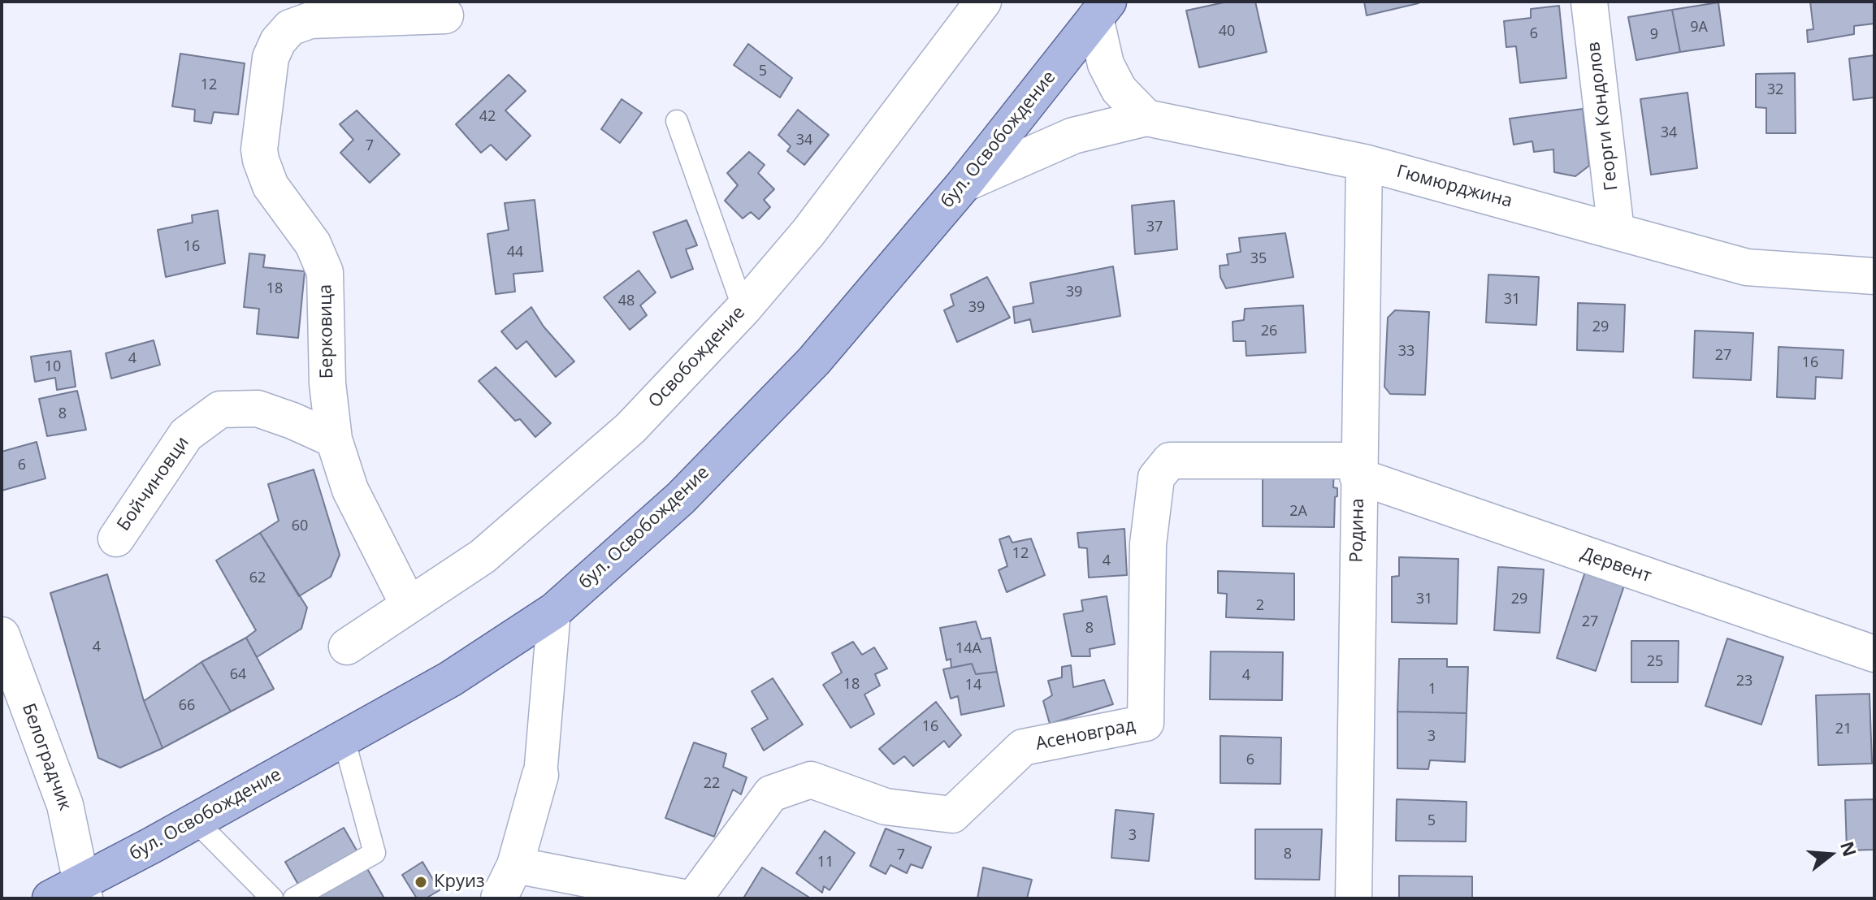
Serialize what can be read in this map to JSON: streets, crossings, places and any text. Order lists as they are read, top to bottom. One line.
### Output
{"streets":{"main road":["бул. Освобождение"],"street":["Георги Кондолов","Гюмюрджина","Берковица","Освобождение","Бойчиновци","Родина","Дервент","Асеновград","Белоградчик"]},"crossings":[["Георги Кондолов","Гюмюрджина"],["бул. Освобождение","Белоградчик"],["Гюмюрджина","Родина"],["Берковица","Освобождение"],["Берковица","Бойчиновци"],["Родина","Дервент"],["Родина","Асеновград"],["Дервент","Асеновград"]],"places":["Круиз"],"house_numbers":["9А","40","6","9","5","12","32","42","34","34","7","37","16","44","35","18","39","31","48","39","29","26","33","27","4","16","10","8","6","2А","60","12","4","62","31","29","2","27","8","4","14А","25","64","4","23","18","14","1","66","16","21","3","6","22","5","3","8","7","11"],"north":"right"}
